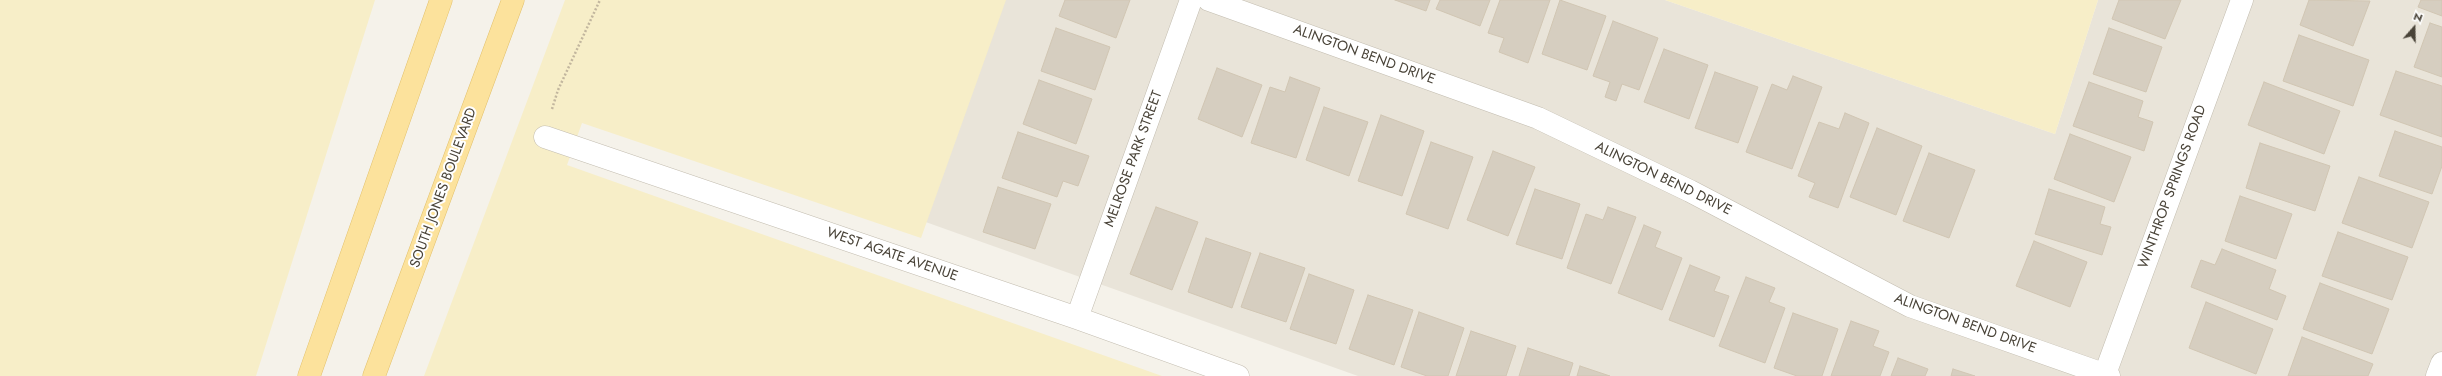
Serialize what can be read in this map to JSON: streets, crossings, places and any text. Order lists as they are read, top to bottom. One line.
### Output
{"streets":{"main road":["SOUTH JONES BOULEVARD"],"street":["ALINGTON BEND DRIVE","MELROSE PARK STREET","WINTHROP SPRINGS ROAD","WEST AGATE AVENUE"]},"crossings":[["ALINGTON BEND DRIVE","WINTHROP SPRINGS ROAD"],["MELROSE PARK STREET","WEST AGATE AVENUE"]],"north":"top"}
